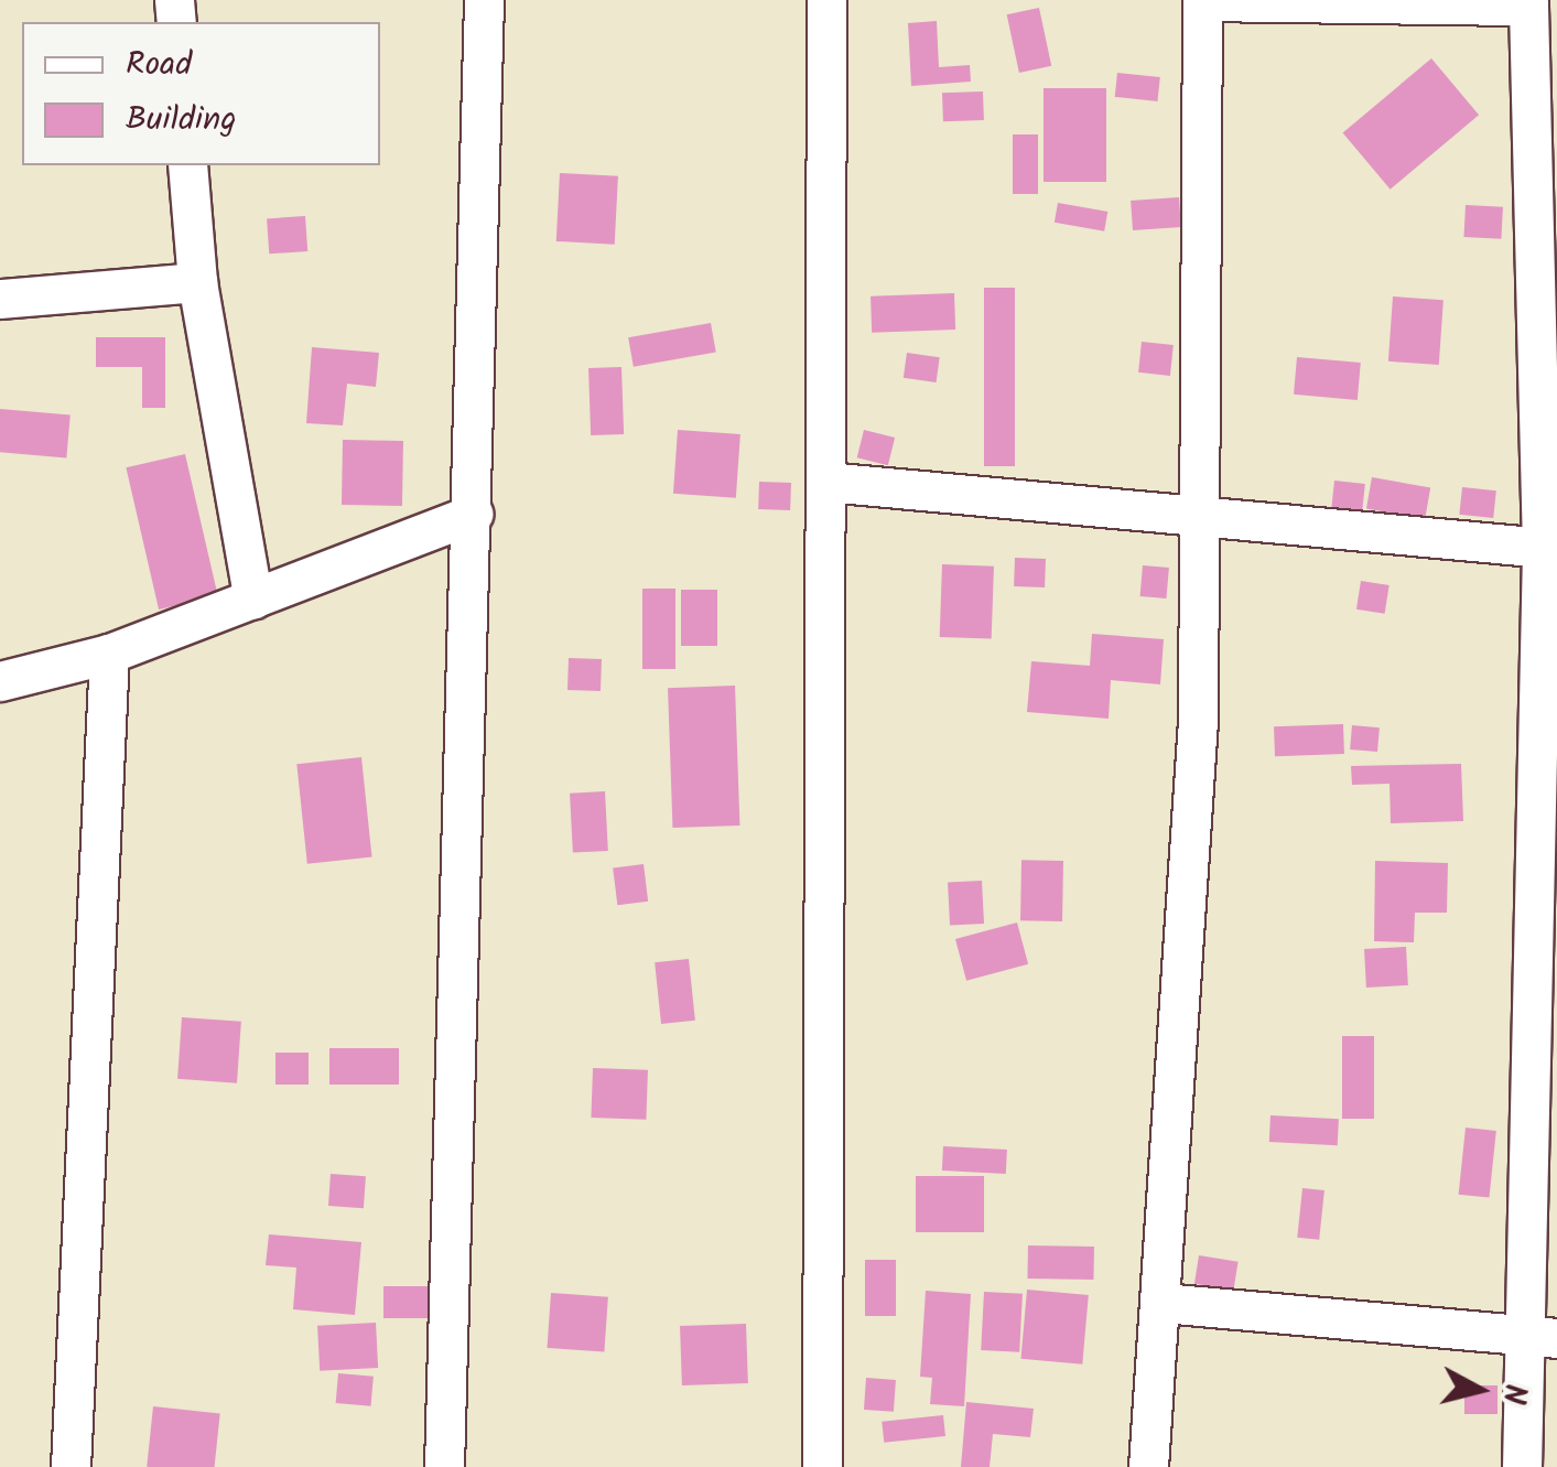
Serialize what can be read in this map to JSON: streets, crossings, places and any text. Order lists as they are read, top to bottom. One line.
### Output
{"legend":["Road","Building"],"north":"right"}
